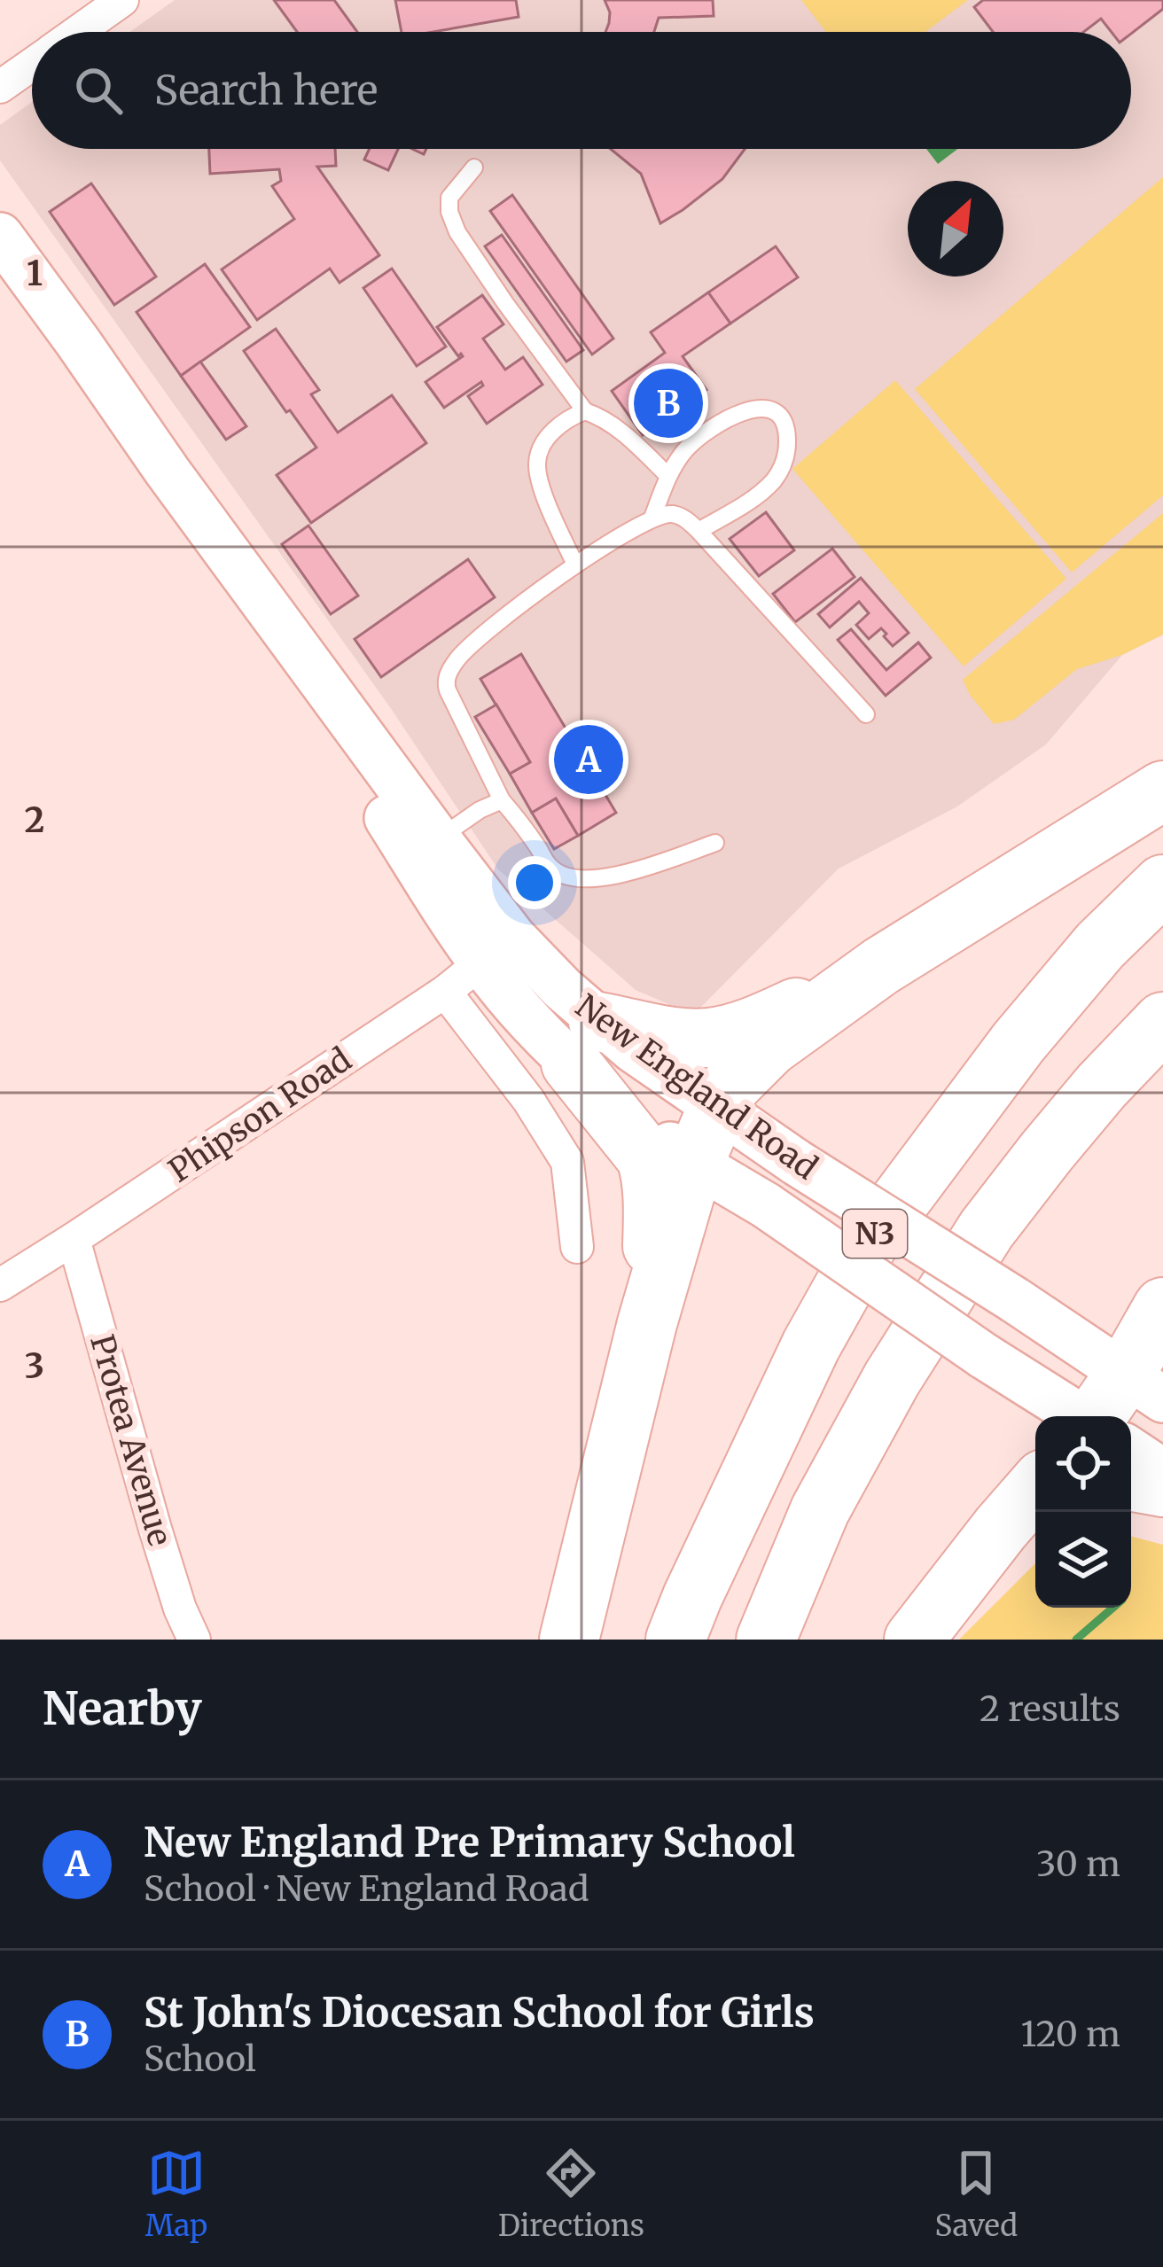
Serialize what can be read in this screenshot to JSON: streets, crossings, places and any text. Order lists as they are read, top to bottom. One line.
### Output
{"streets":{"highway":["N3"],"street":["New England Road","Phipson Road","Protea Avenue"]},"crossings":[["New England Road","Phipson Road"],["Phipson Road","Protea Avenue"]],"north":"top right","page":{"search":"Search here","pins":["B","A"],"heading":["Nearby","2 results"],"list":[{"mark":"A","name":"New England Pre Primary School","note":"School · New England Road","value":"30 m"},{"mark":"B","name":"St John's Diocesan School for Girls","note":"School","value":"120 m"}],"nav":["Map","Directions","Saved"]},"grid":{"rows":["1","2","3"]}}
